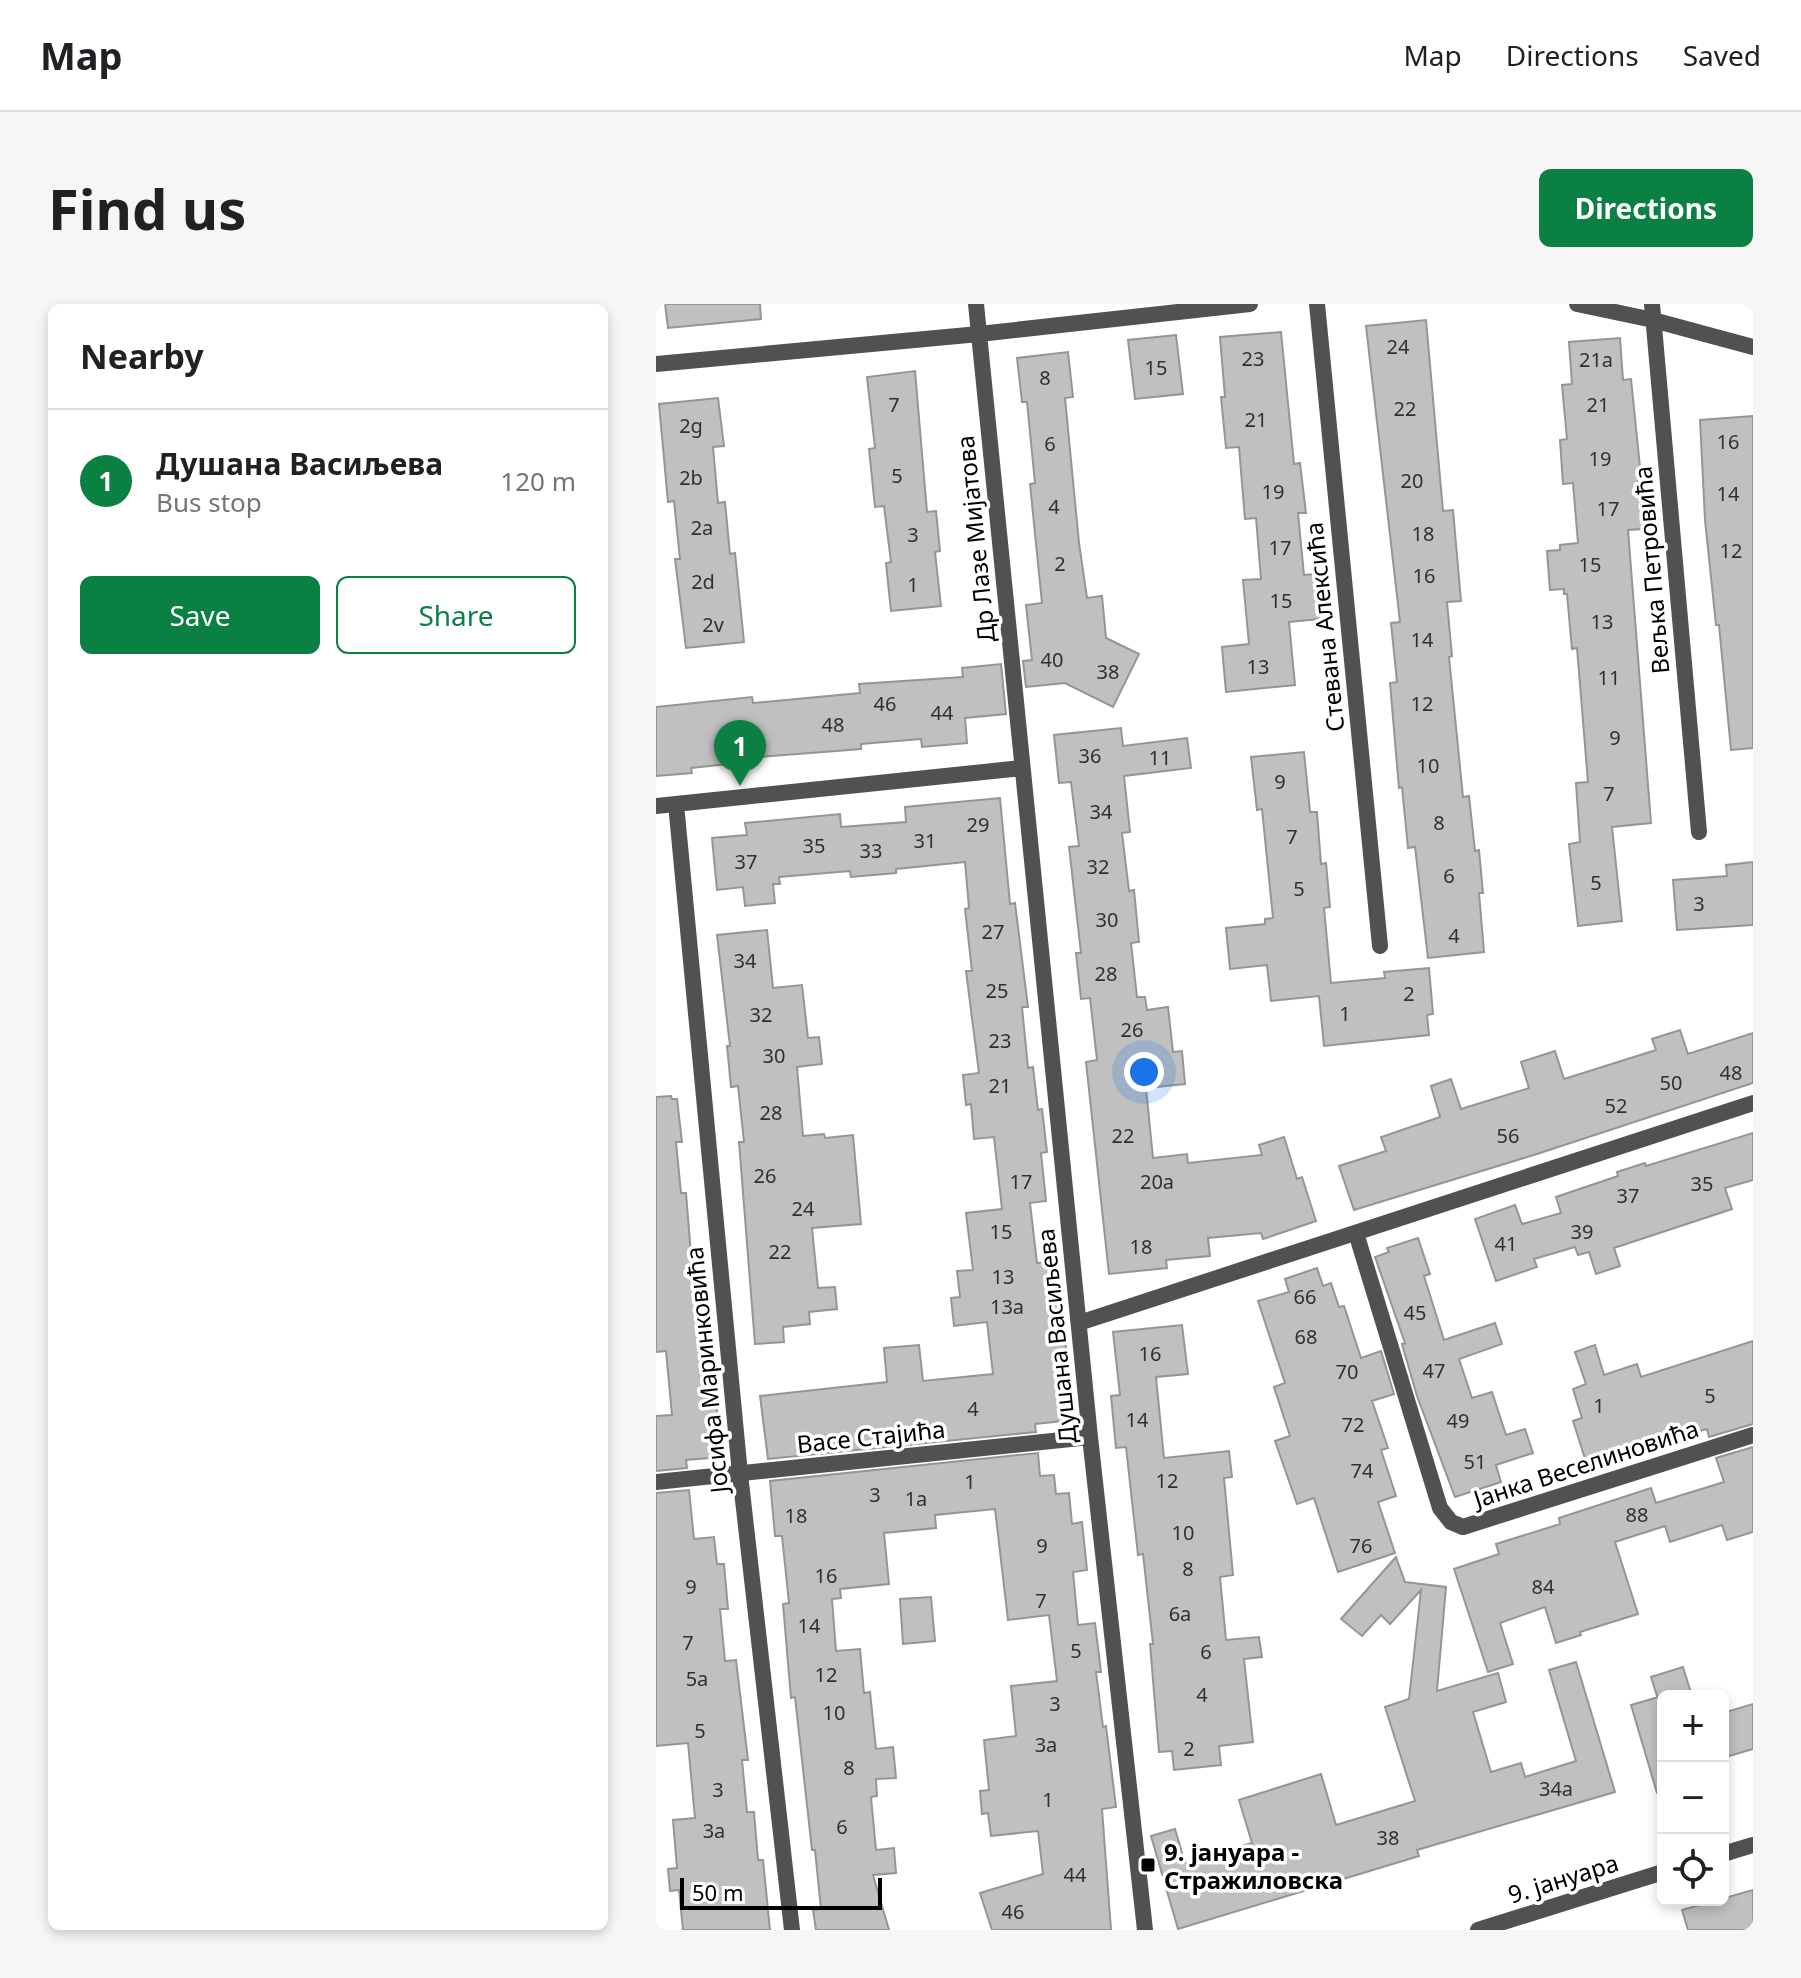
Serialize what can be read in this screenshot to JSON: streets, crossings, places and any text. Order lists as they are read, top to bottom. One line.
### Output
{"streets":{"street":["Др Лазе Мијатова","Вељка Петровића","Стевана Алексића","Душана Васиљева","Јосифа Маринковића","Васе Стајића","Јанка Веселиновића","9. јануара"]},"crossings":[["Др Лазе Мијатова","Душана Васиљева"],["Душана Васиљева","Васе Стајића"],["Јосифа Маринковића","Васе Стајића"]],"places":{"transit":["9. јануара - Стражиловска"]},"house_numbers":["24","23","21a","15","8","7","21","22","21","2g","16","6","19","5","2b","20","19","14","4","17","2a","18","3","17","12","2","15","16","2d","1","15","13","2v","14","40","13","38","11","46","12","44","48","9","36","11","10","9","7","34","8","29","7","31","35","33","37","32","6","5","5","3","30","27","4","34","28","25","2","1","32","26","23","30","48","50","21","52","28","22","56","26","17","20a","35","37","24","15","39","41","18","22","13","66","13a","45","68","16","47","70","5","1","4","14","49","72","51","74","12","1","3","1a","88","18","10","9","76","8","16","9","84","7","6a","14","7","5","6","12","5a","4","3","10","5","3a","2","8","34a","3","1","6","3a","38","44","46"],"scale_bar":"50 m","page":{"header":"Map","nav":["Map","Directions","Saved"],"buttons":["Directions",["Save","Share"]],"title":"Find us","heading":"Nearby","list":[{"mark":"1","name":"Душана Васиљева","note":"Bus stop","value":"120 m"}],"pins":"1","map_buttons":["+","−"],"scale":"50 m"}}
